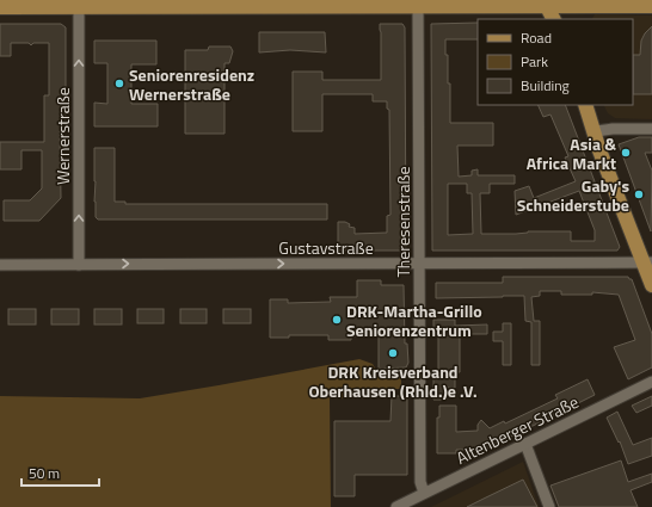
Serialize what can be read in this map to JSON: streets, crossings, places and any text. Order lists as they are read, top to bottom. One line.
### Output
{"streets":{"street":["Wernerstraße","Theresenstraße","Gustavstraße","Altenberger Straße"]},"crossings":[["Wernerstraße","Gustavstraße"],["Theresenstraße","Gustavstraße"],["Theresenstraße","Altenberger Straße"]],"one_way":["Wernerstraße","Gustavstraße"],"places":["Seniorenresidenz Wernerstraße","Asia & Africa Markt","Gaby's Schneiderstube","DRK-Martha-Grillo Seniorenzentrum","DRK Kreisverband Oberhausen (Rhld.)e .V."],"legend":["Road","Park","Building"],"scale_bar":"50 m"}
